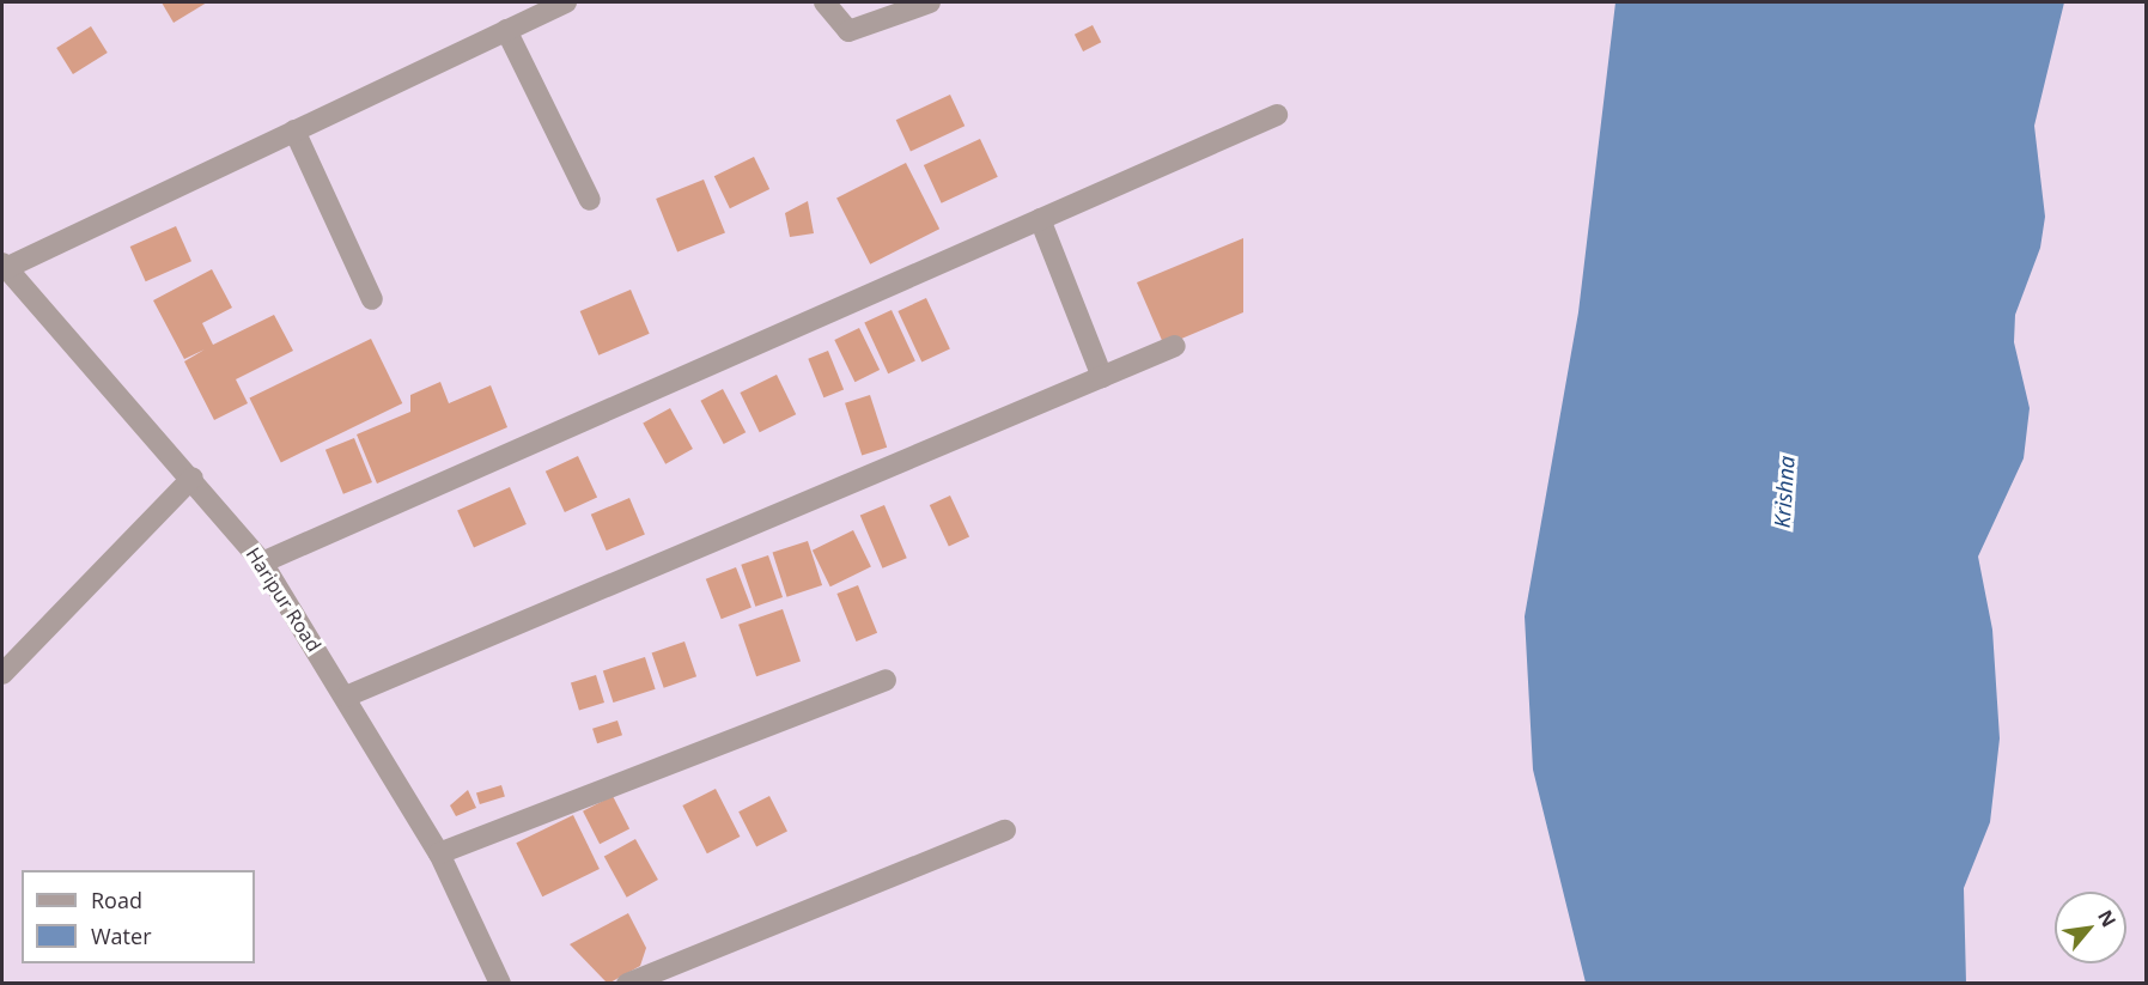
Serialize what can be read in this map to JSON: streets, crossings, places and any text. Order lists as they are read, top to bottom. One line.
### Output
{"streets":{"street":["Haripur Road"]},"water":["Krishna"],"legend":["Road","Water"],"north":"top right"}
